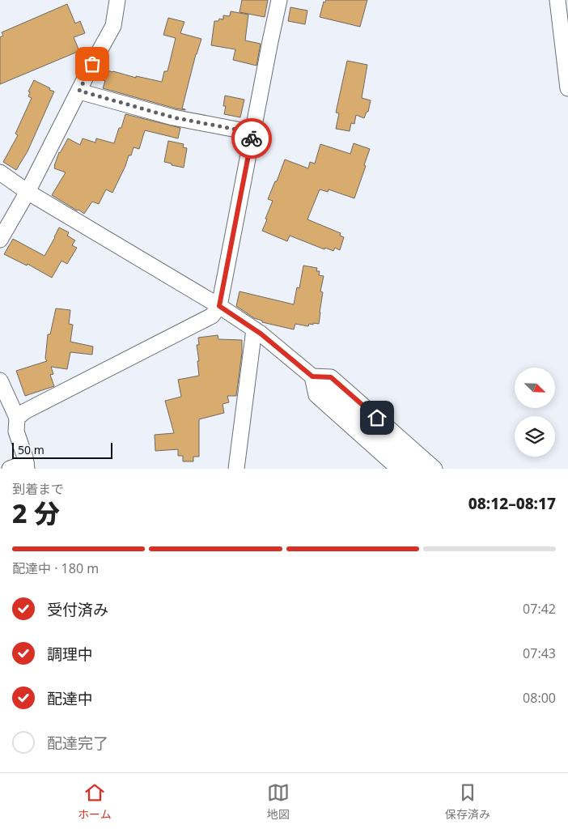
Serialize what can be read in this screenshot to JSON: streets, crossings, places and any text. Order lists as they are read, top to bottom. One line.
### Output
{"scale_bar":"50 m","north":"bottom right","page":{"scale":"50 m","heading":["2 分","到着まで","08:12–08:17"],"bar":"配達中 · 180 m","list":[["受付済み","07:42"],["調理中","07:43"],["配達中","08:00"],"配達完了"],"tabs":["ホーム","地図","保存済み"]}}
